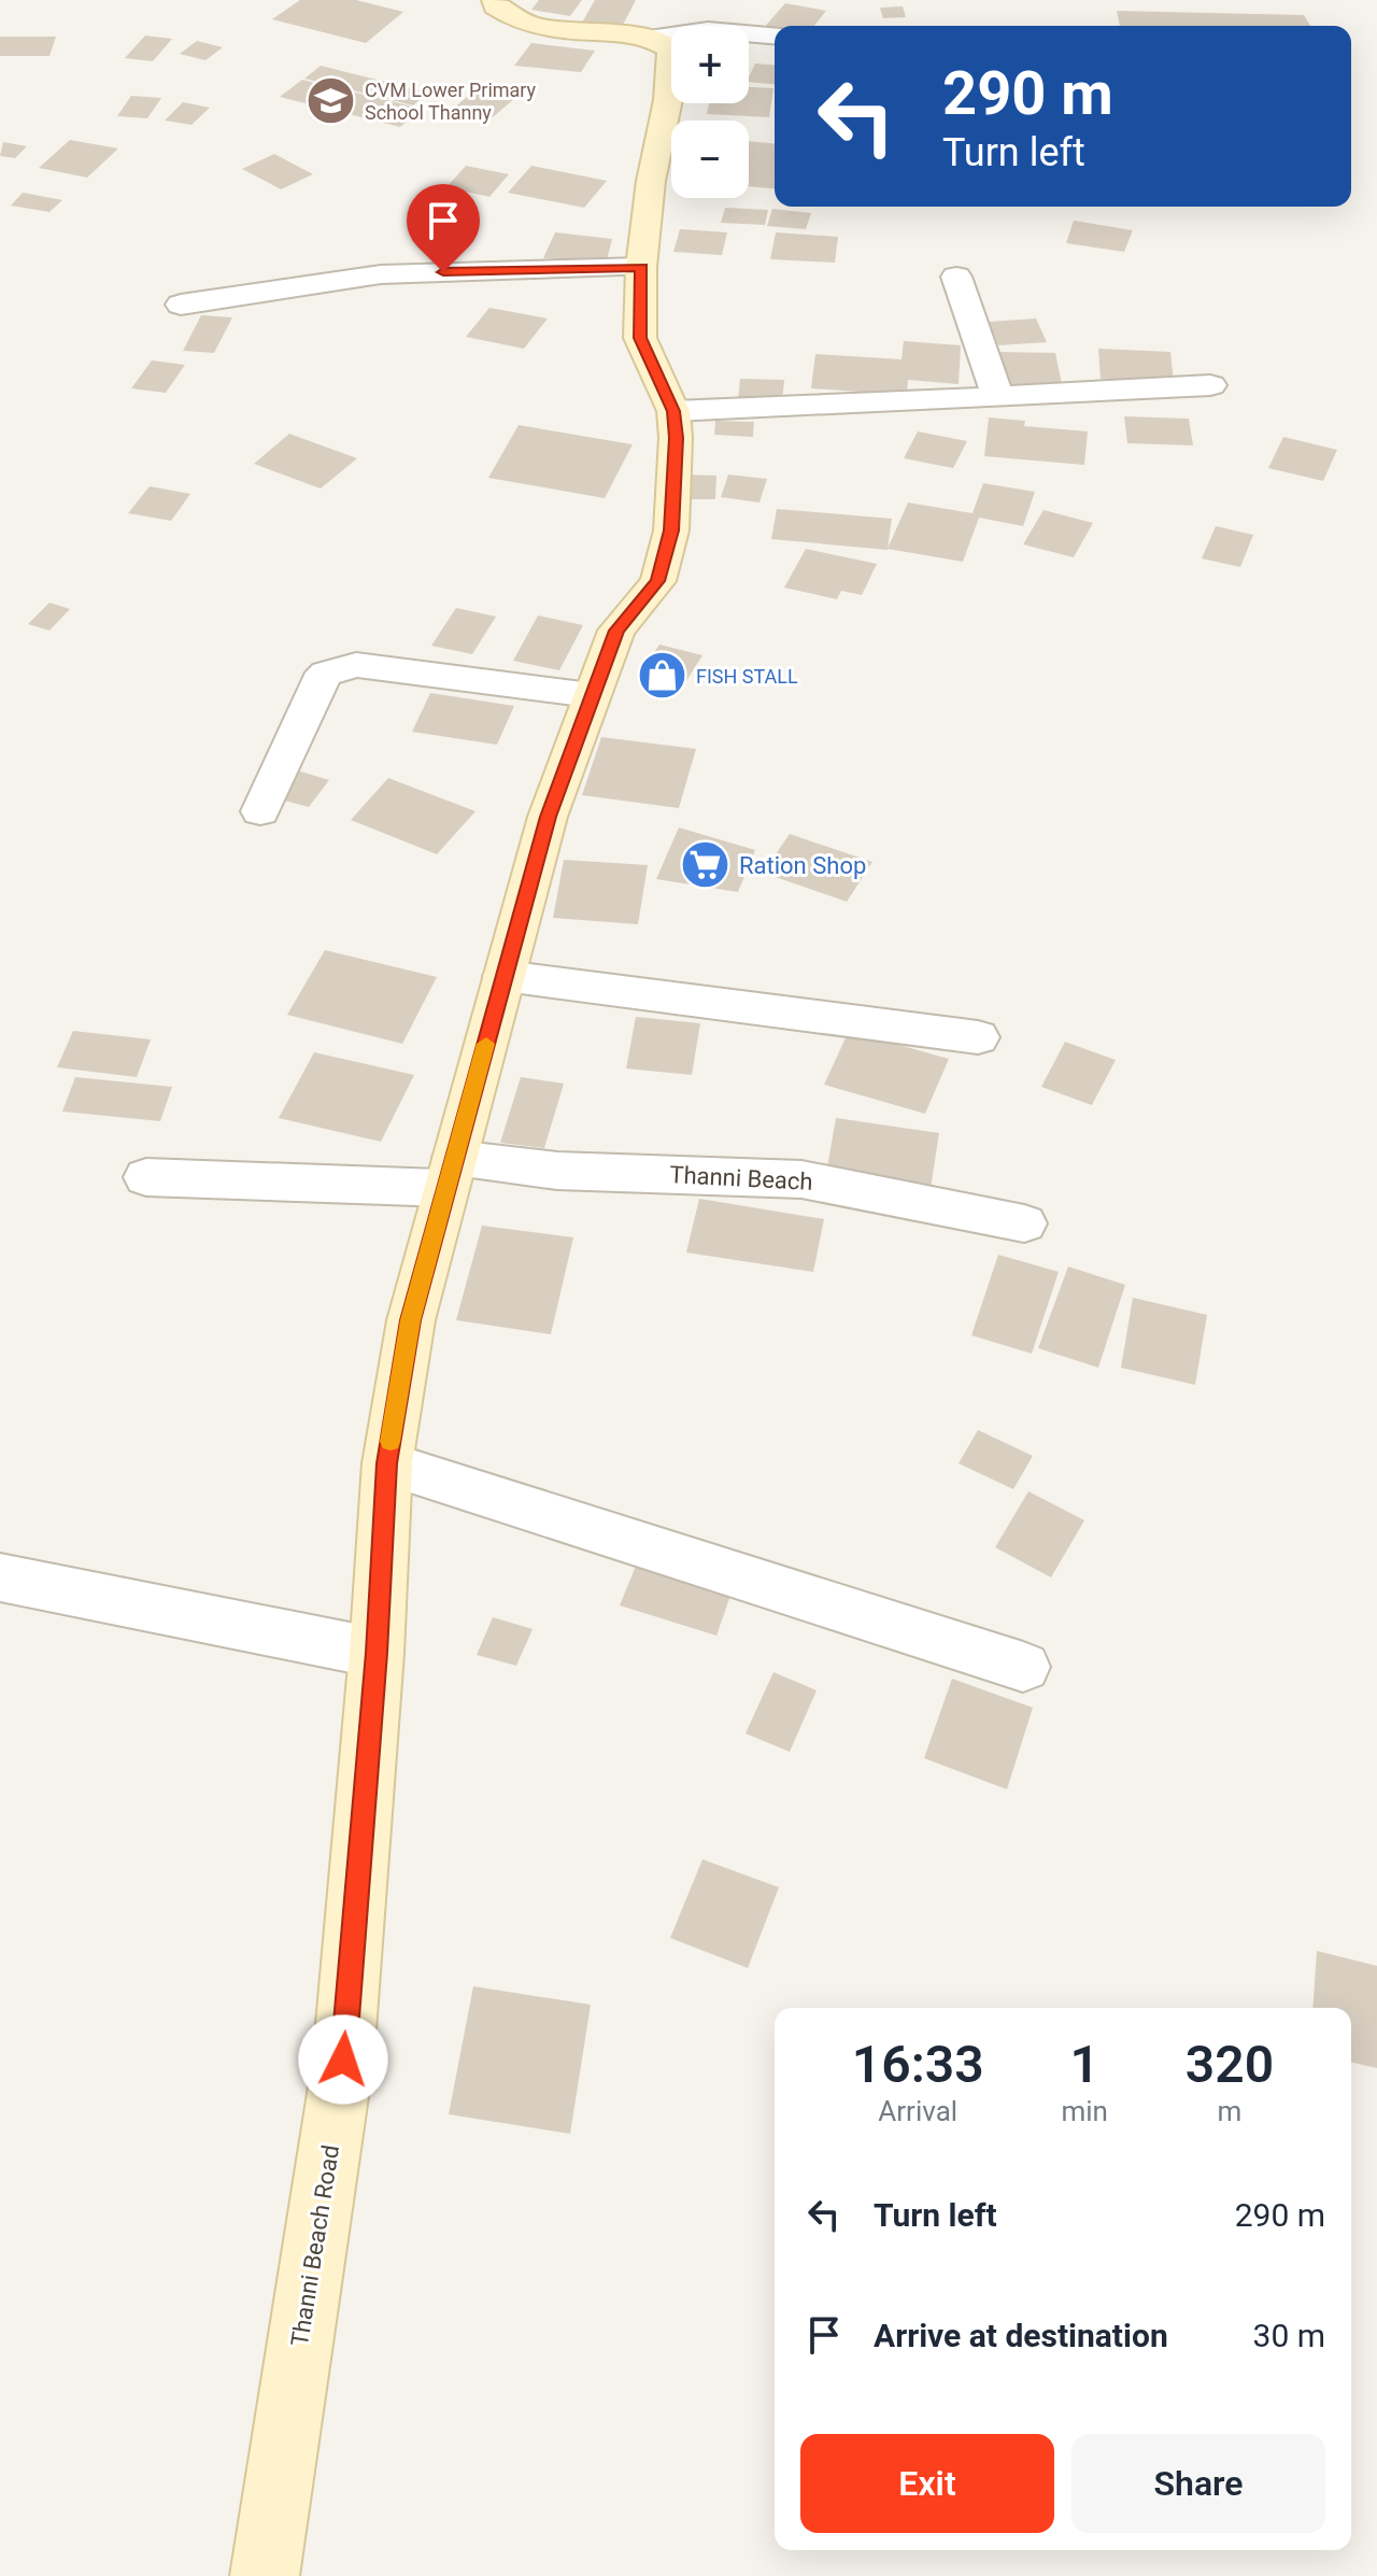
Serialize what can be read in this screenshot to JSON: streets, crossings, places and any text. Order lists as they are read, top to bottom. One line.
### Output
{"streets":{"main road":["Thanni Beach Road"],"street":["Thanni Beach"]},"crossings":[["Thanni Beach","Thanni Beach Road"]],"places":{"school or university":["CVM Lower Primary School Thanny"],"shop":["FISH STALL"],"supermarket":["Ration Shop"]},"page":{"map_buttons":["+","−"],"turn":["290 m","Turn left"],"eta":["16:33","Arrival","1","min","320","m"],"list":[{"name":"Turn left","value":"290 m"},{"name":"Arrive at destination","value":"30 m"}],"buttons":["Exit","Share"]}}
